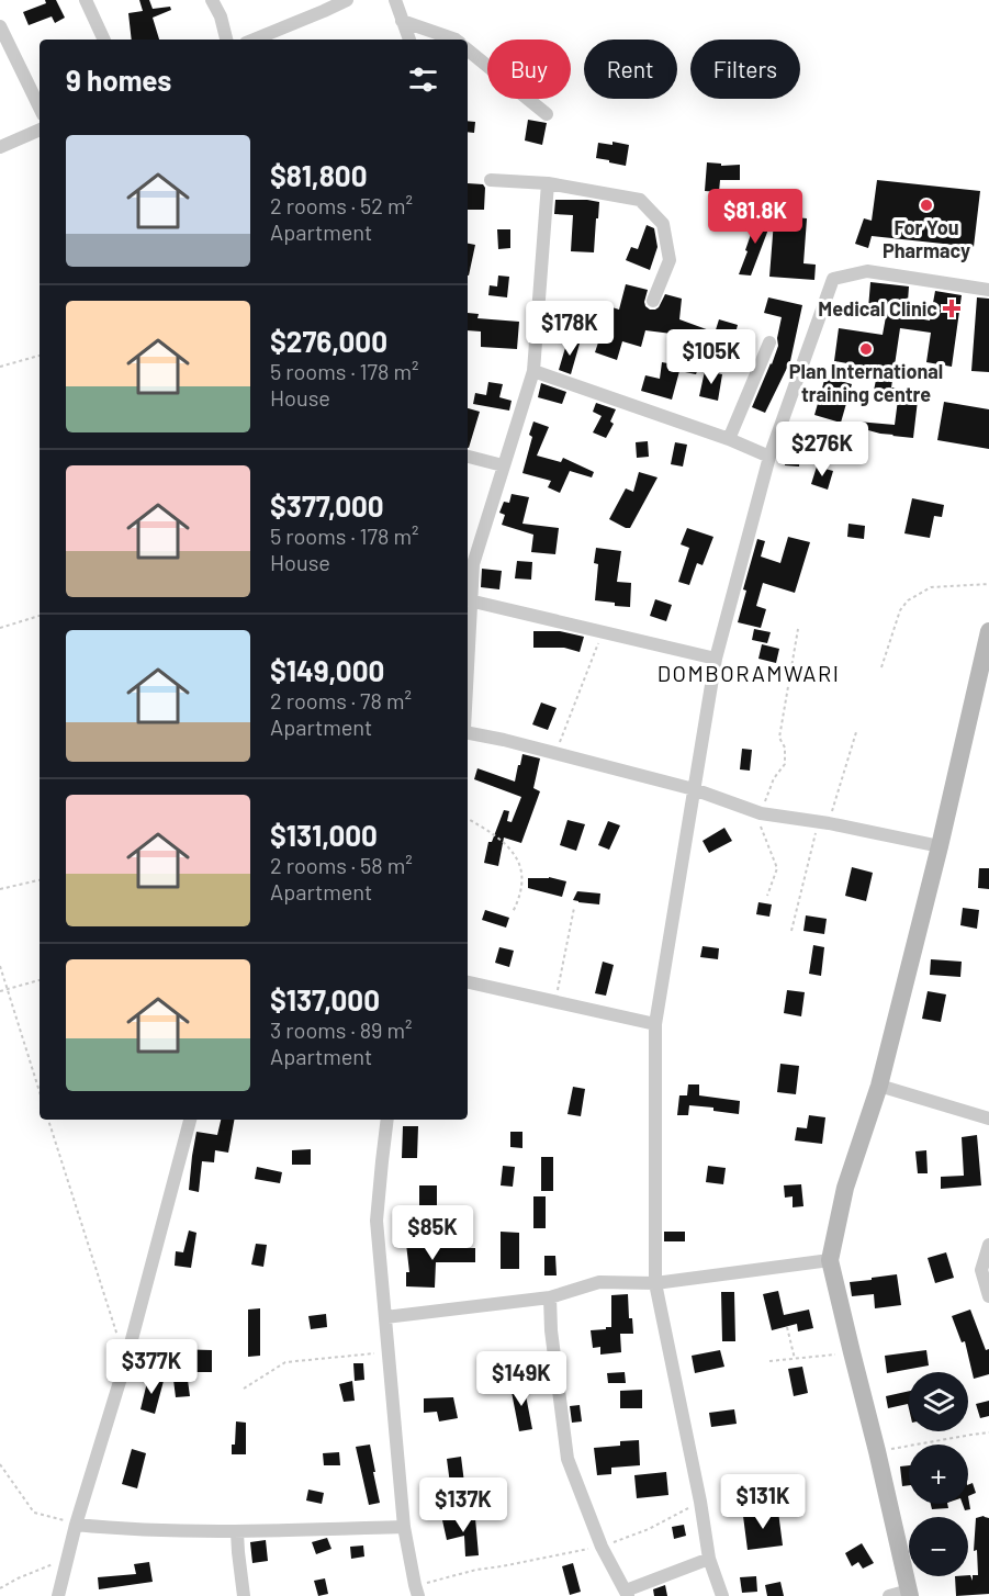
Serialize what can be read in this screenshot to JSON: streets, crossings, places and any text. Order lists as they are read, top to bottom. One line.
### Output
{"districts":["DOMBORAMWARI"],"places":{"other":["For You Pharmacy","Plan International training centre"],"health":["Medical Clinic"]},"page":{"chip":["Buy","Rent","Filters"],"heading":"9 homes","list":[{"name":"$81,800","note":"2 rooms · 52 m² · Apartment"},{"name":"$276,000","note":"5 rooms · 178 m² · House"},{"name":"$377,000","note":"5 rooms · 178 m² · House"},{"name":"$149,000","note":"2 rooms · 78 m² · Apartment"},{"name":"$131,000","note":"2 rooms · 58 m² · Apartment"},{"name":"$137,000","note":"3 rooms · 89 m² · Apartment"}],"price":["$81.8K","$178K","$105K","$276K","$85K","$377K","$149K","$131K","$137K"],"map_buttons":["+","−"]}}
